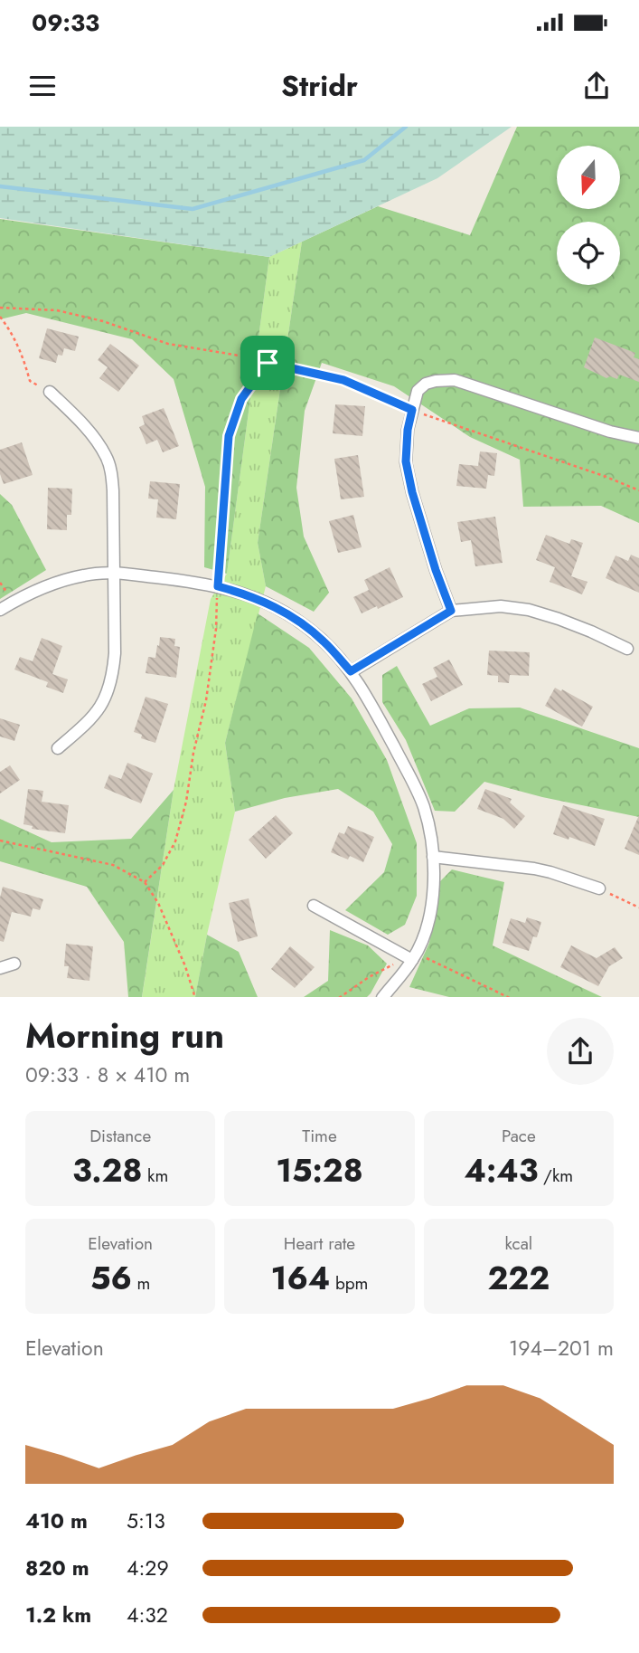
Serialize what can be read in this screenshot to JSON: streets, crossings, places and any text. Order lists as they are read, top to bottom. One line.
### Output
{"north":"bottom","page":{"status":"09:33","header":"Stridr","heading":["Morning run","09:33 · 8 × 410 m"],"stats":[["Distance","3.28 km"],["Time","15:28"],["Pace","4:43 /km"],["Elevation","56 m"],["Heart rate","164 bpm"],["kcal","222"]],"chart":["Elevation","194–201 m"],"list":[{"name":"410 m","note":"5:13"},{"name":"820 m","note":"4:29"},{"name":"1.2 km","note":"4:32"}]}}
